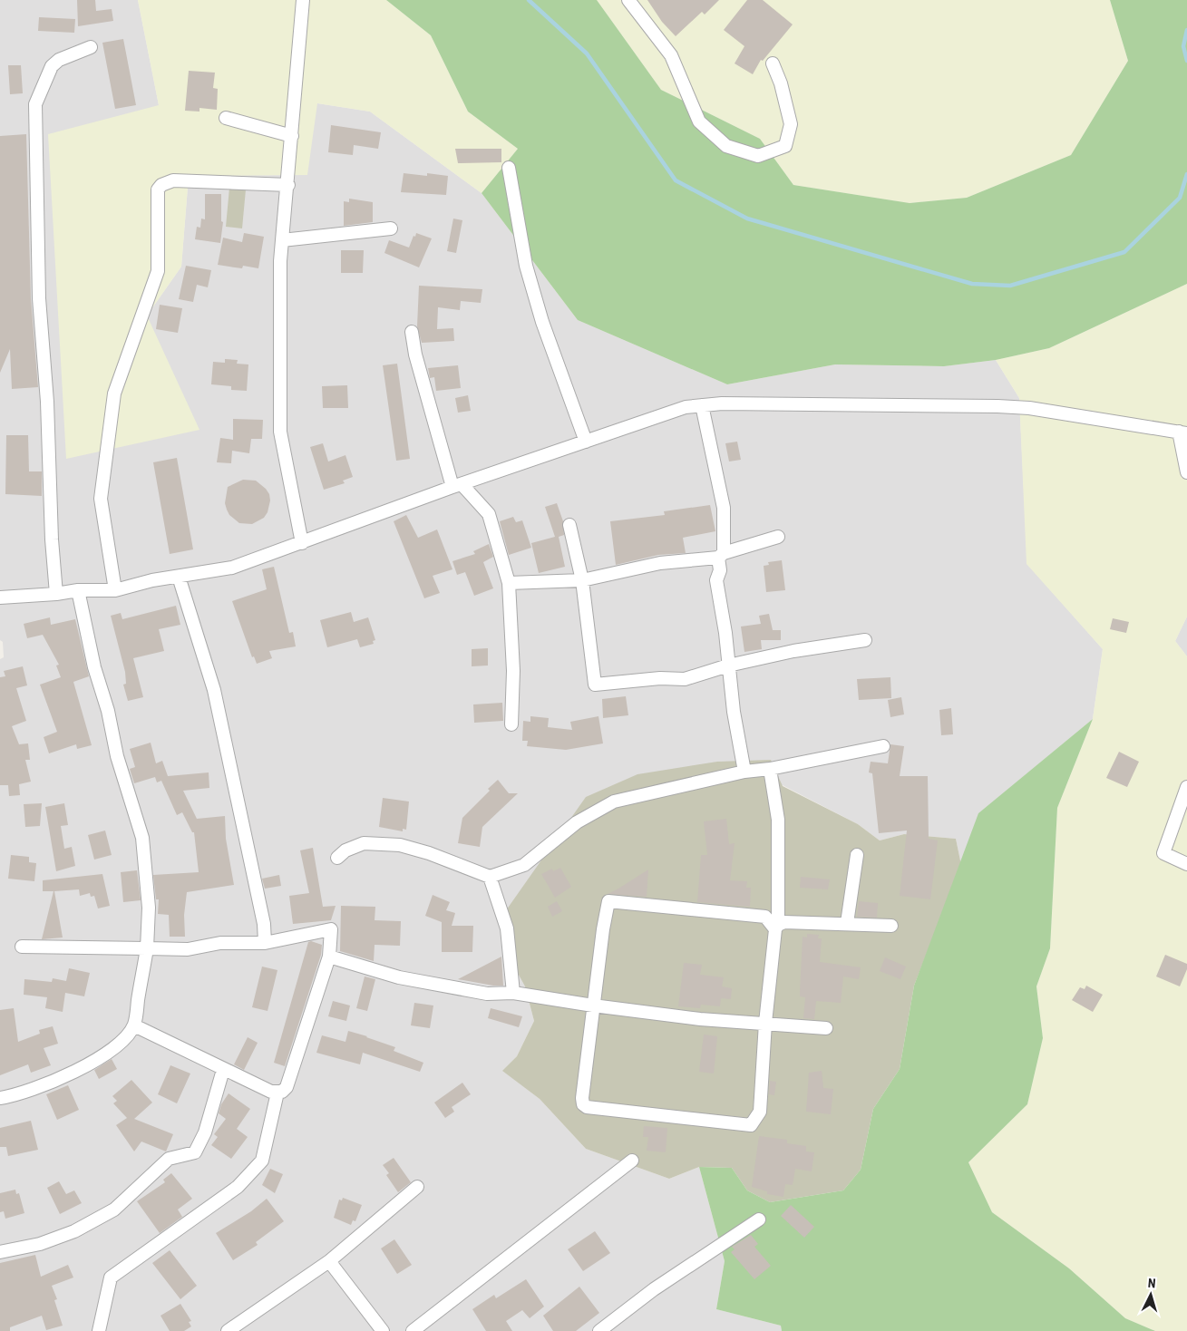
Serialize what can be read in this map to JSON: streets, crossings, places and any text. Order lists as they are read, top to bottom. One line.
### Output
{"north":"top"}
